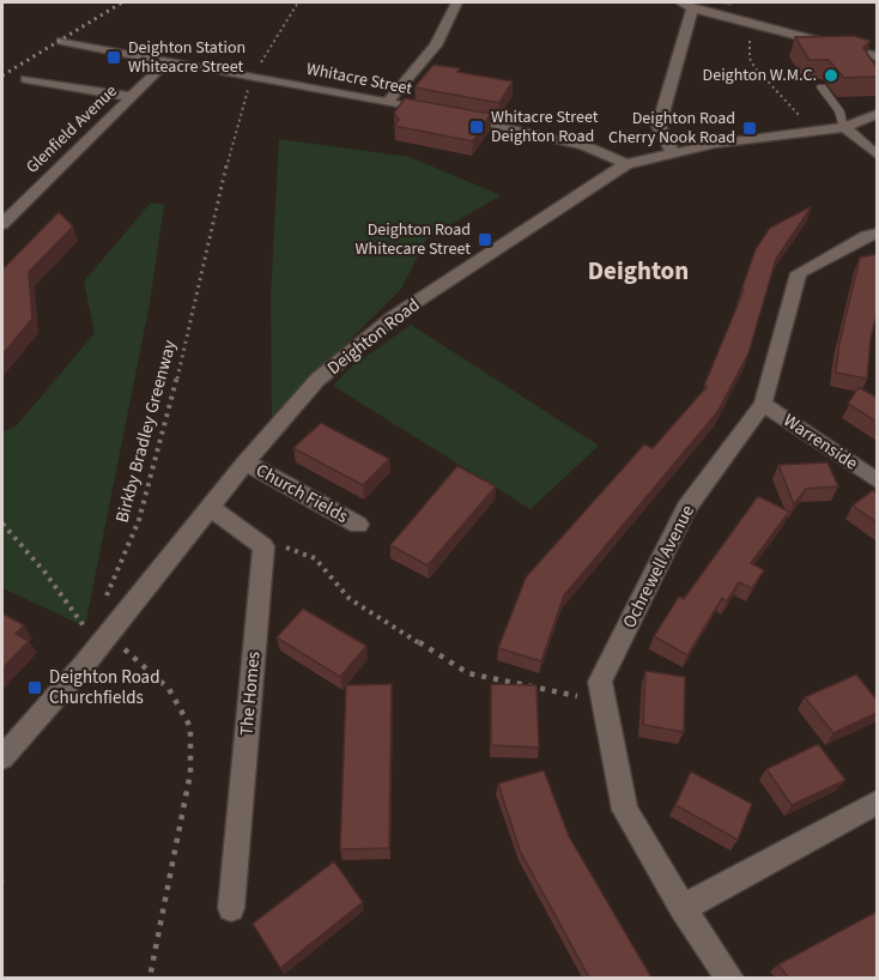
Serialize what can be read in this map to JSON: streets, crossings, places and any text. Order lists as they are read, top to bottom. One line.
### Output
{"streets":{"street":["Whitacre Street","Glenfield Avenue","Deighton Road","Warrenside","Church Fields","Ochrewell Avenue","The Homes"],"path":["Birkby Bradley Greenway"]},"crossings":[["Whitacre Street","Glenfield Avenue"],["Whitacre Street","Deighton Road"],["Whitacre Street","Birkby Bradley Greenway"],["Deighton Road","Birkby Bradley Greenway"],["Deighton Road","Church Fields"],["Warrenside","Ochrewell Avenue"]],"districts":["Deighton"],"places":{"transit":["Deighton Station Whiteacre Street","Whitacre Street Deighton Road","Deighton Road Cherry Nook Road","Deighton Road Whitecare Street","Deighton Road Churchfields"],"other":["Deighton W.M.C."]}}
